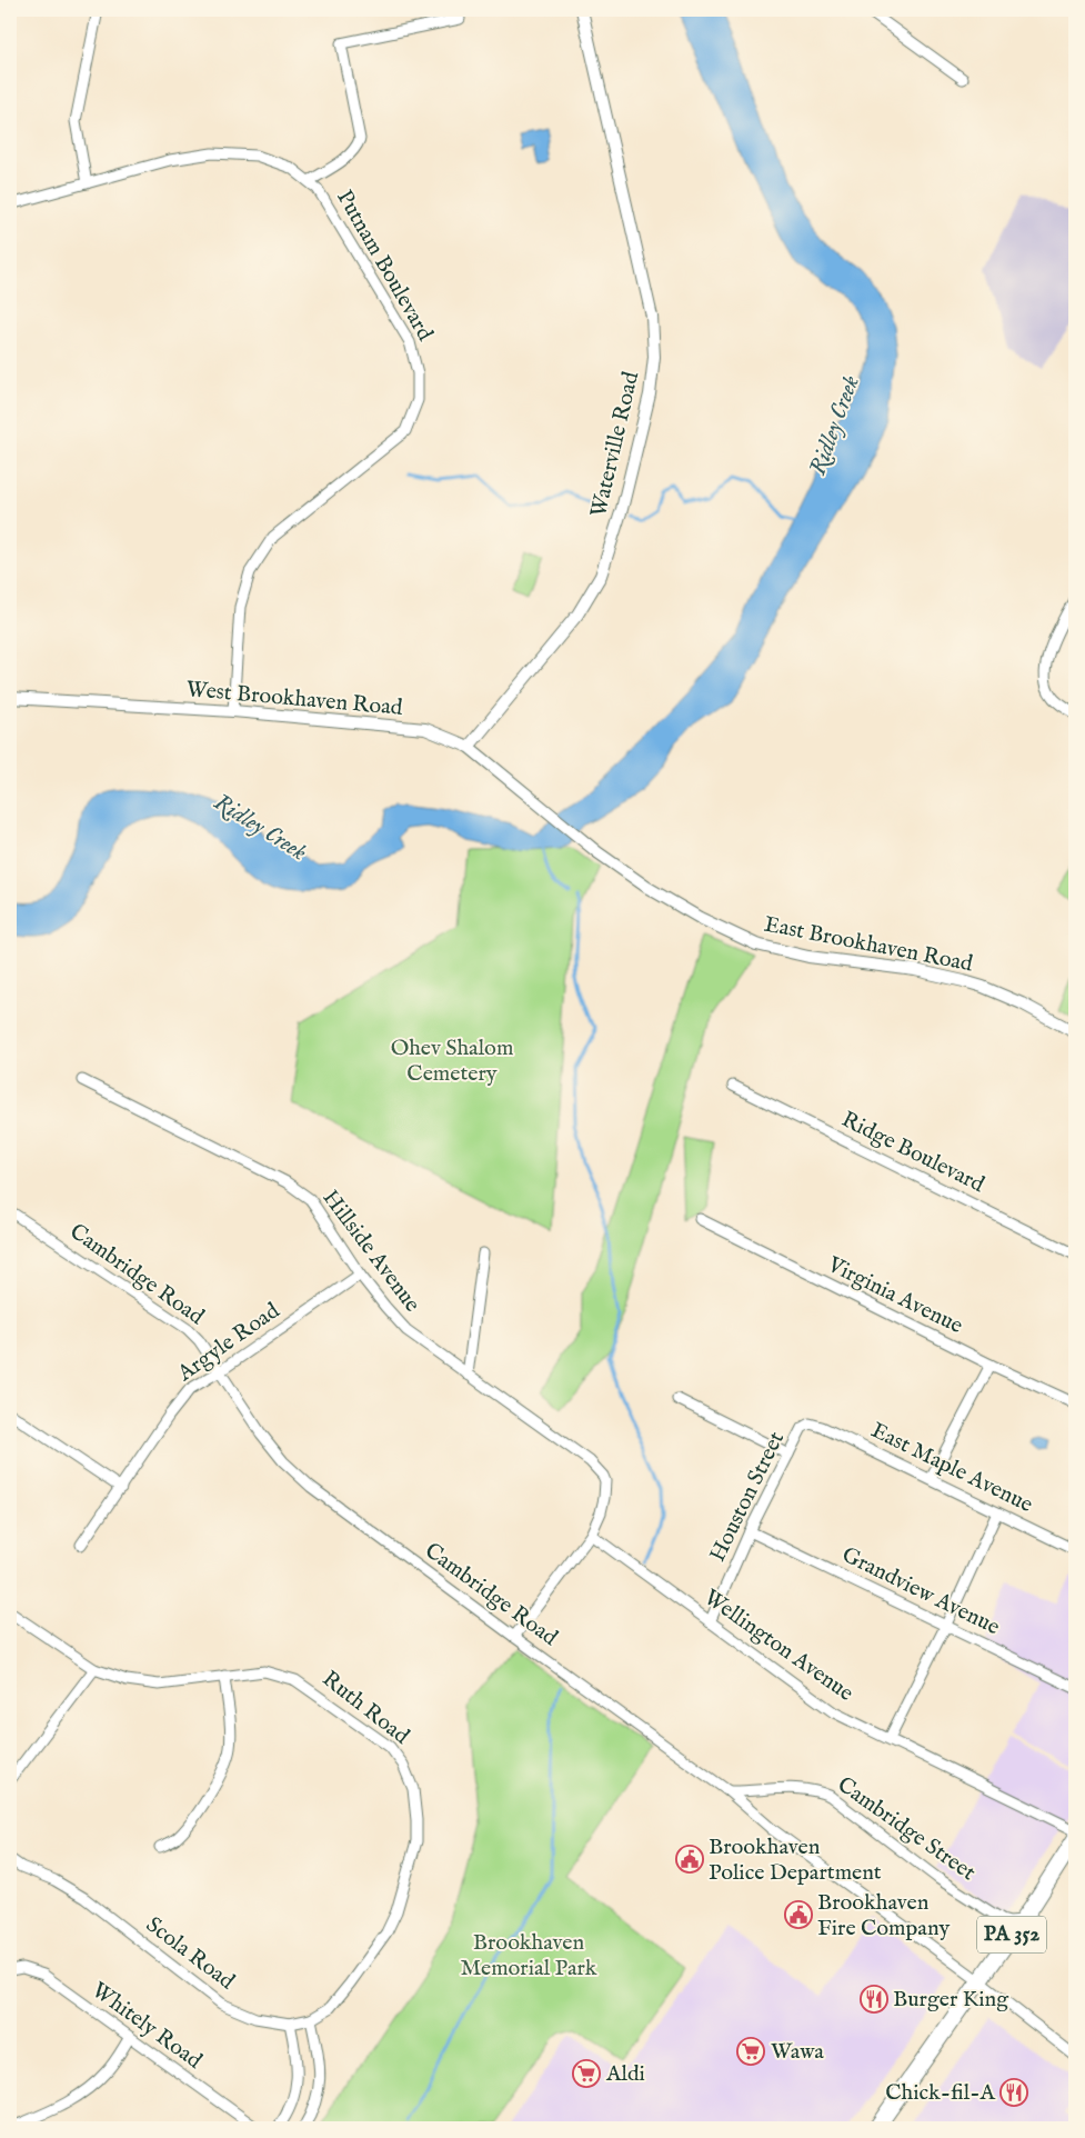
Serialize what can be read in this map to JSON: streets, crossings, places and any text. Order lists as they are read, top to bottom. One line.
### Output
{"streets":{"main road":["PA 352"],"street":["Putnam Boulevard","Waterville Road","West Brookhaven Road","East Brookhaven Road","Ridge Boulevard","Hillside Avenue","Cambridge Road","Virginia Avenue","Argyle Road","East Maple Avenue","Houston Street","Grandview Avenue","Wellington Avenue","Ruth Road","Cambridge Street","Scola Road","Whitely Road"]},"crossings":[["Putnam Boulevard","West Brookhaven Road"],["Waterville Road","West Brookhaven Road"],["West Brookhaven Road","East Brookhaven Road"],["Hillside Avenue","Argyle Road"],["Hillside Avenue","Wellington Avenue"],["Cambridge Road","Argyle Road"],["Cambridge Road","Cambridge Street"],["Cambridge Road","PA 352"],["East Maple Avenue","Houston Street"],["Houston Street","Grandview Avenue"],["Houston Street","Wellington Avenue"],["Ruth Road","Scola Road"],["Cambridge Street","PA 352"]],"water":["Ridley Creek"],"parks":["Ohev Shalom Cemetery","Brookhaven Memorial Park"],"places":{"public building":["Brookhaven Police Department","Brookhaven Fire Company"],"restaurant":["Burger King","Chick-fil-A"],"supermarket":["Wawa","Aldi"]}}
